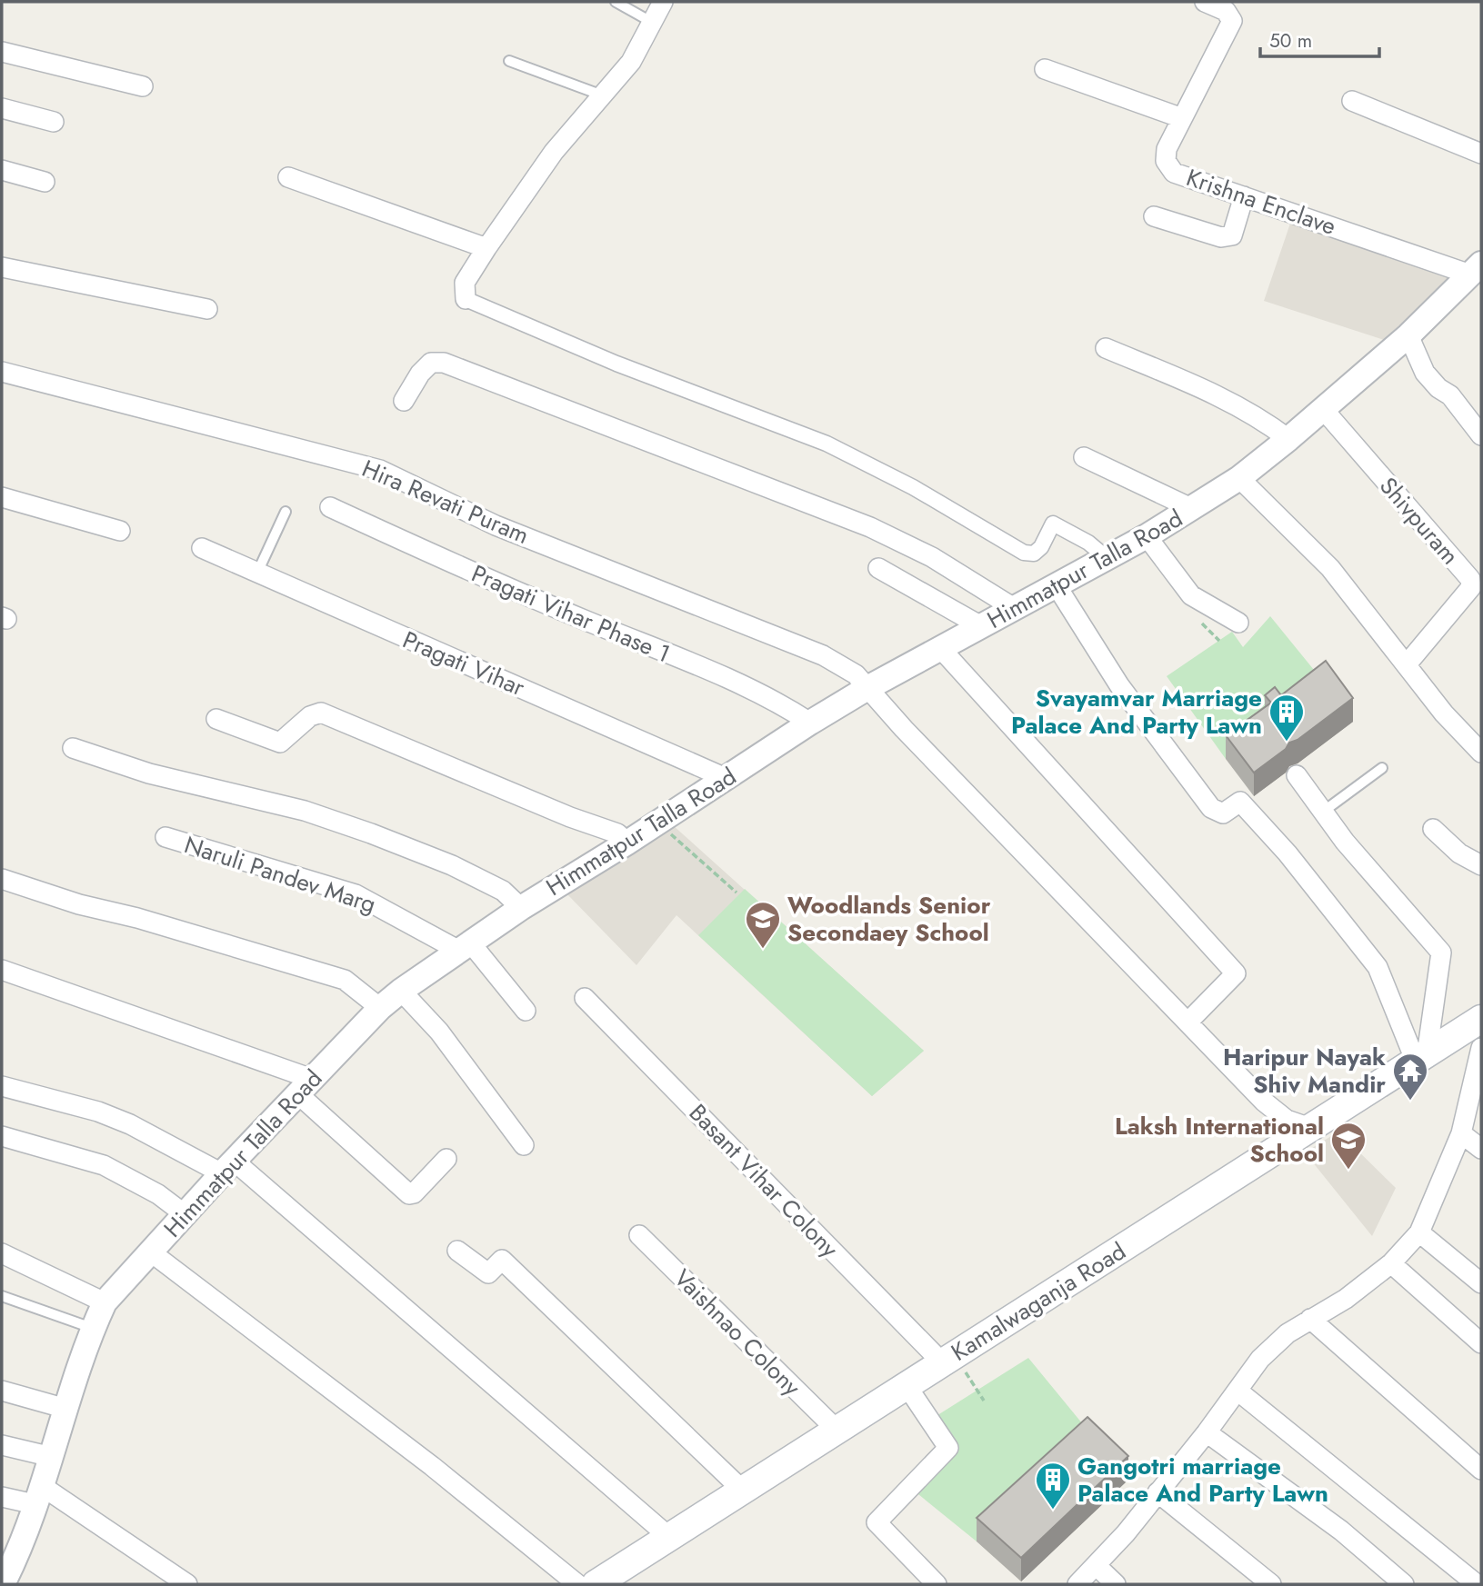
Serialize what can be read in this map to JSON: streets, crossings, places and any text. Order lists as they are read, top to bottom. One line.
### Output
{"streets":{"main road":["Kamalwaganja Road"],"street":["Krishna Enclave","Hira Revati Puram","Shivpuram","Himmatpur Talla Road","Pragati Vihar Phase 1","Pragati Vihar","Naruli Pandev Marg","Basant Vihar Colony","Vaishnao Colony"]},"crossings":[["Krishna Enclave","Himmatpur Talla Road"],["Hira Revati Puram","Himmatpur Talla Road"],["Hira Revati Puram","Kamalwaganja Road"],["Shivpuram","Himmatpur Talla Road"],["Himmatpur Talla Road","Pragati Vihar Phase 1"],["Himmatpur Talla Road","Pragati Vihar"],["Himmatpur Talla Road","Naruli Pandev Marg"],["Basant Vihar Colony","Kamalwaganja Road"],["Kamalwaganja Road","Vaishnao Colony"]],"places":{"building":["Svayamvar Marriage Palace And Party Lawn","Gangotri marriage Palace And Party Lawn"],"school or university":["Woodlands Senior Secondaey School","Laksh International School"],"temple":["Haripur Nayak Shiv Mandir"]},"scale_bar":"50 m"}
